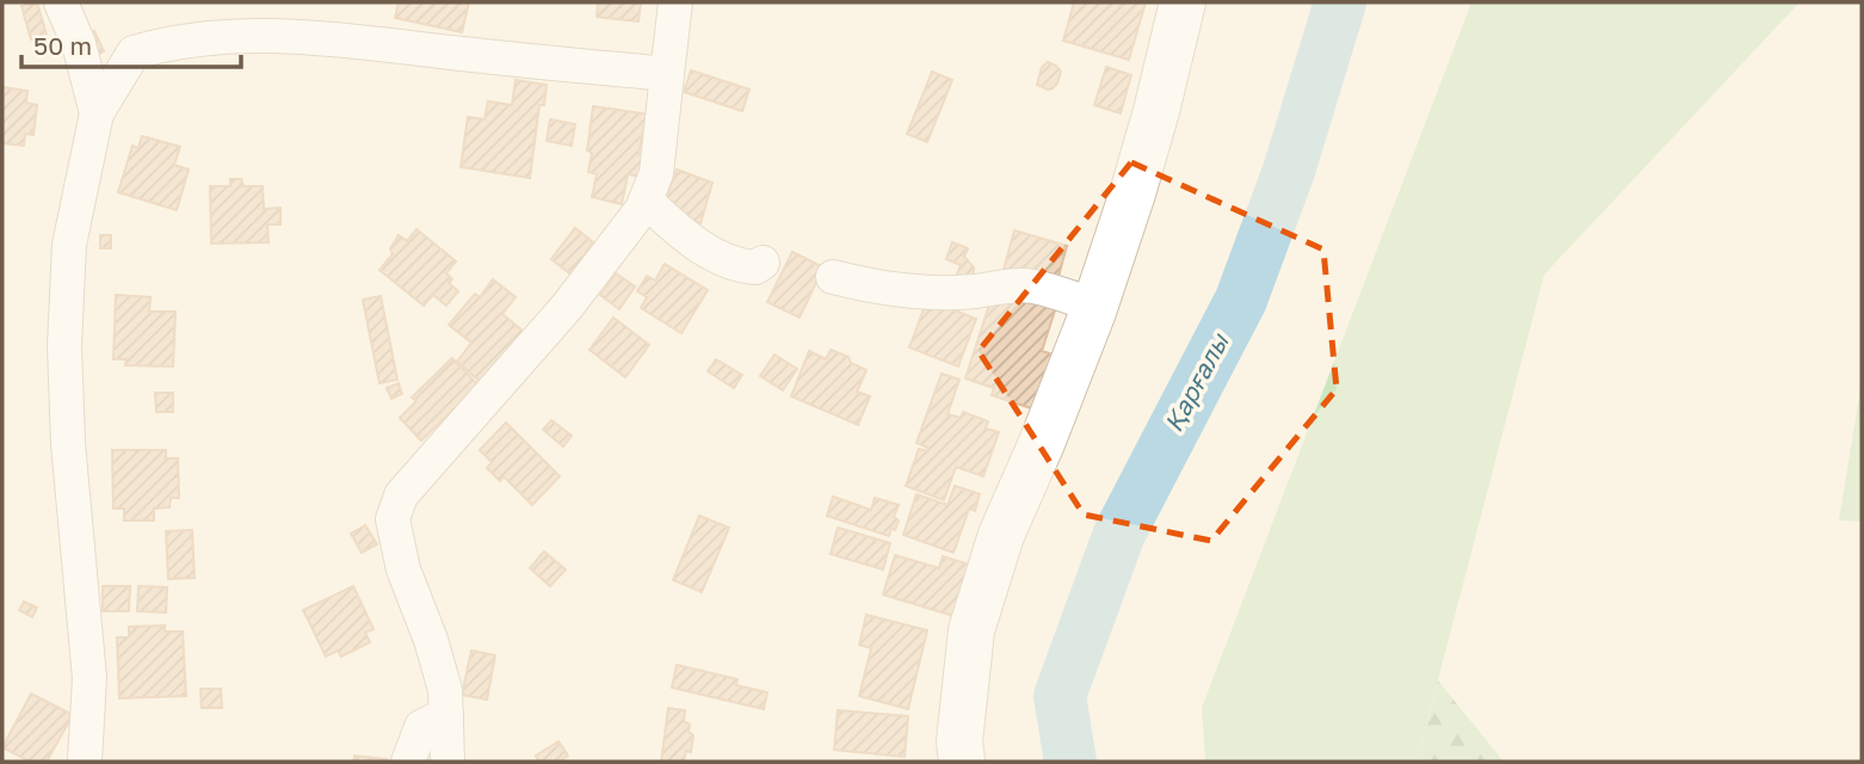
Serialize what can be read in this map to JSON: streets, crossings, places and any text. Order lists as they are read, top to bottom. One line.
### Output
{"water":["Қарғалы"],"scale_bar":"50 m"}
